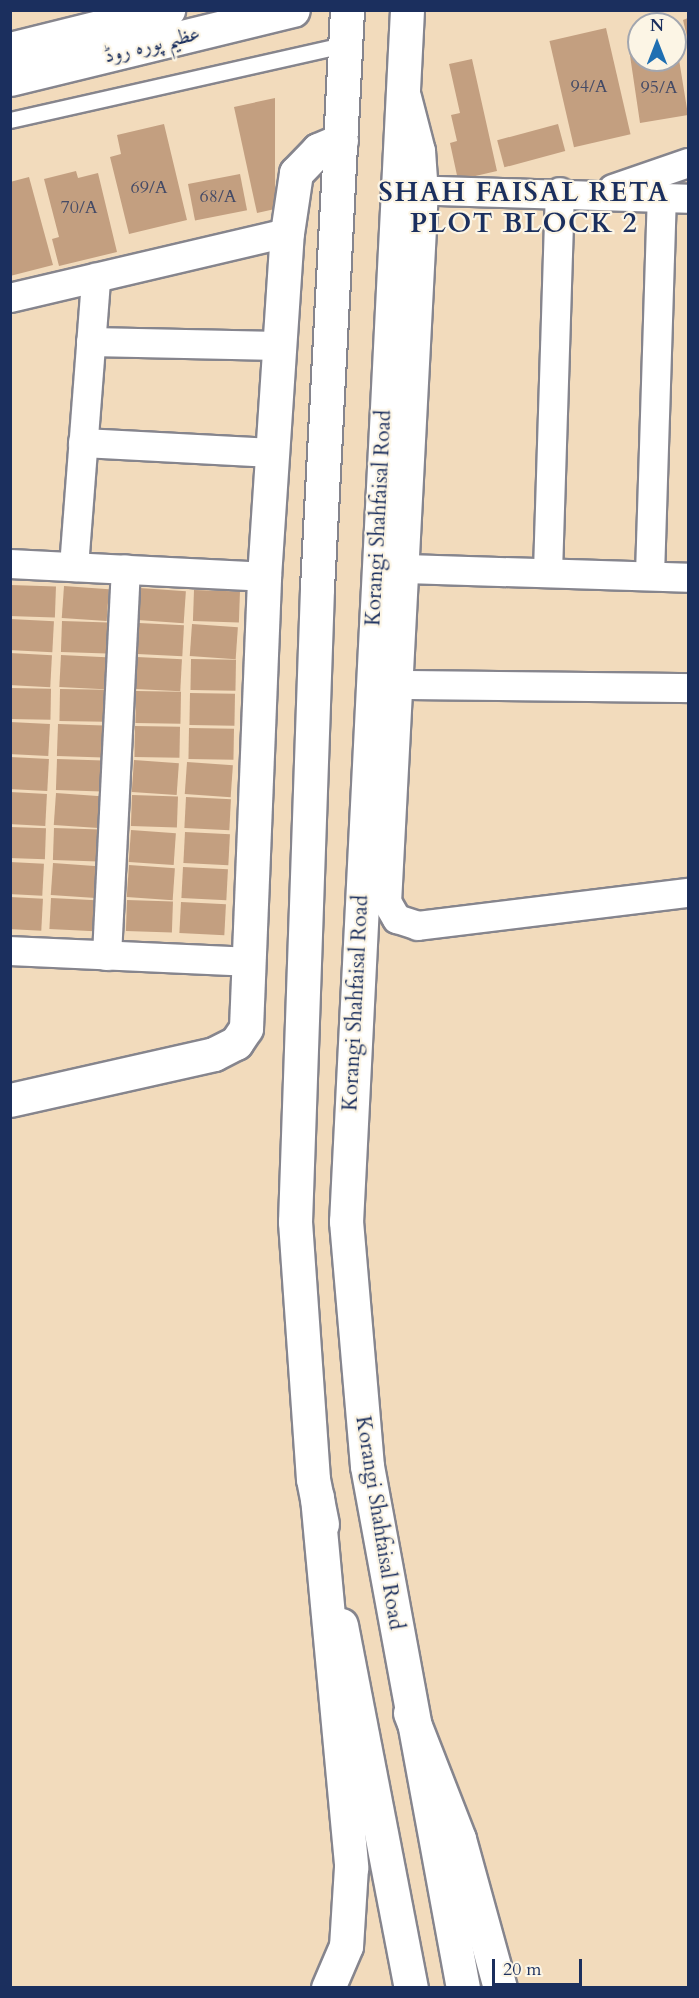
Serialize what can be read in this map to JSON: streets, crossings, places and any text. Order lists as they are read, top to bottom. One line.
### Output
{"streets":{"main road":["عظیم پورہ روڈ","Korangi Shahfaisal Road"]},"districts":["SHAH FAISAL RETA PLOT BLOCK 2"],"house_numbers":["94/A","95/A","69/A","68/A","70/A"],"scale_bar":"20 m","north":"top"}
